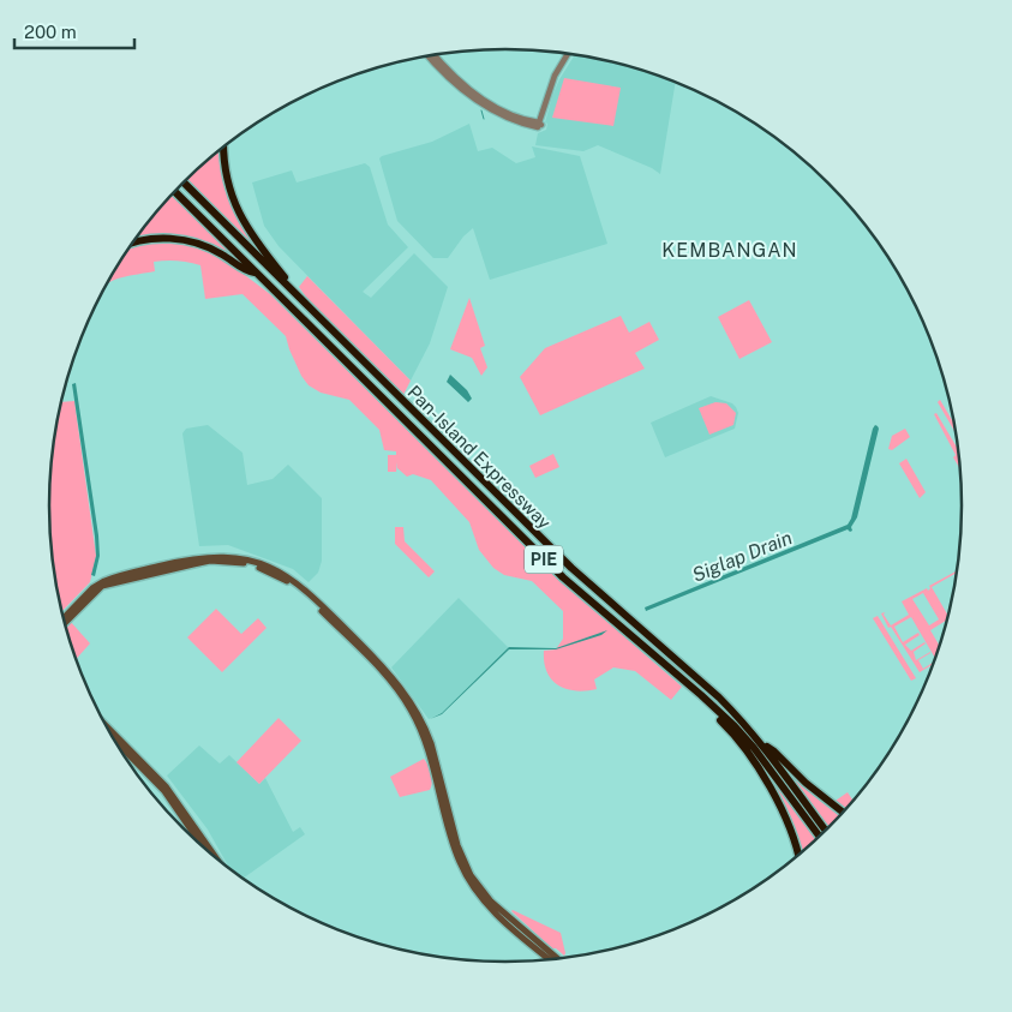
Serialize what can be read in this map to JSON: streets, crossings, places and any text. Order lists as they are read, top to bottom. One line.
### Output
{"streets":{"highway":["Pan-Island Expressway","PIE"]},"districts":["KEMBANGAN"],"water":["Siglap Drain"],"scale_bar":"200 m"}
